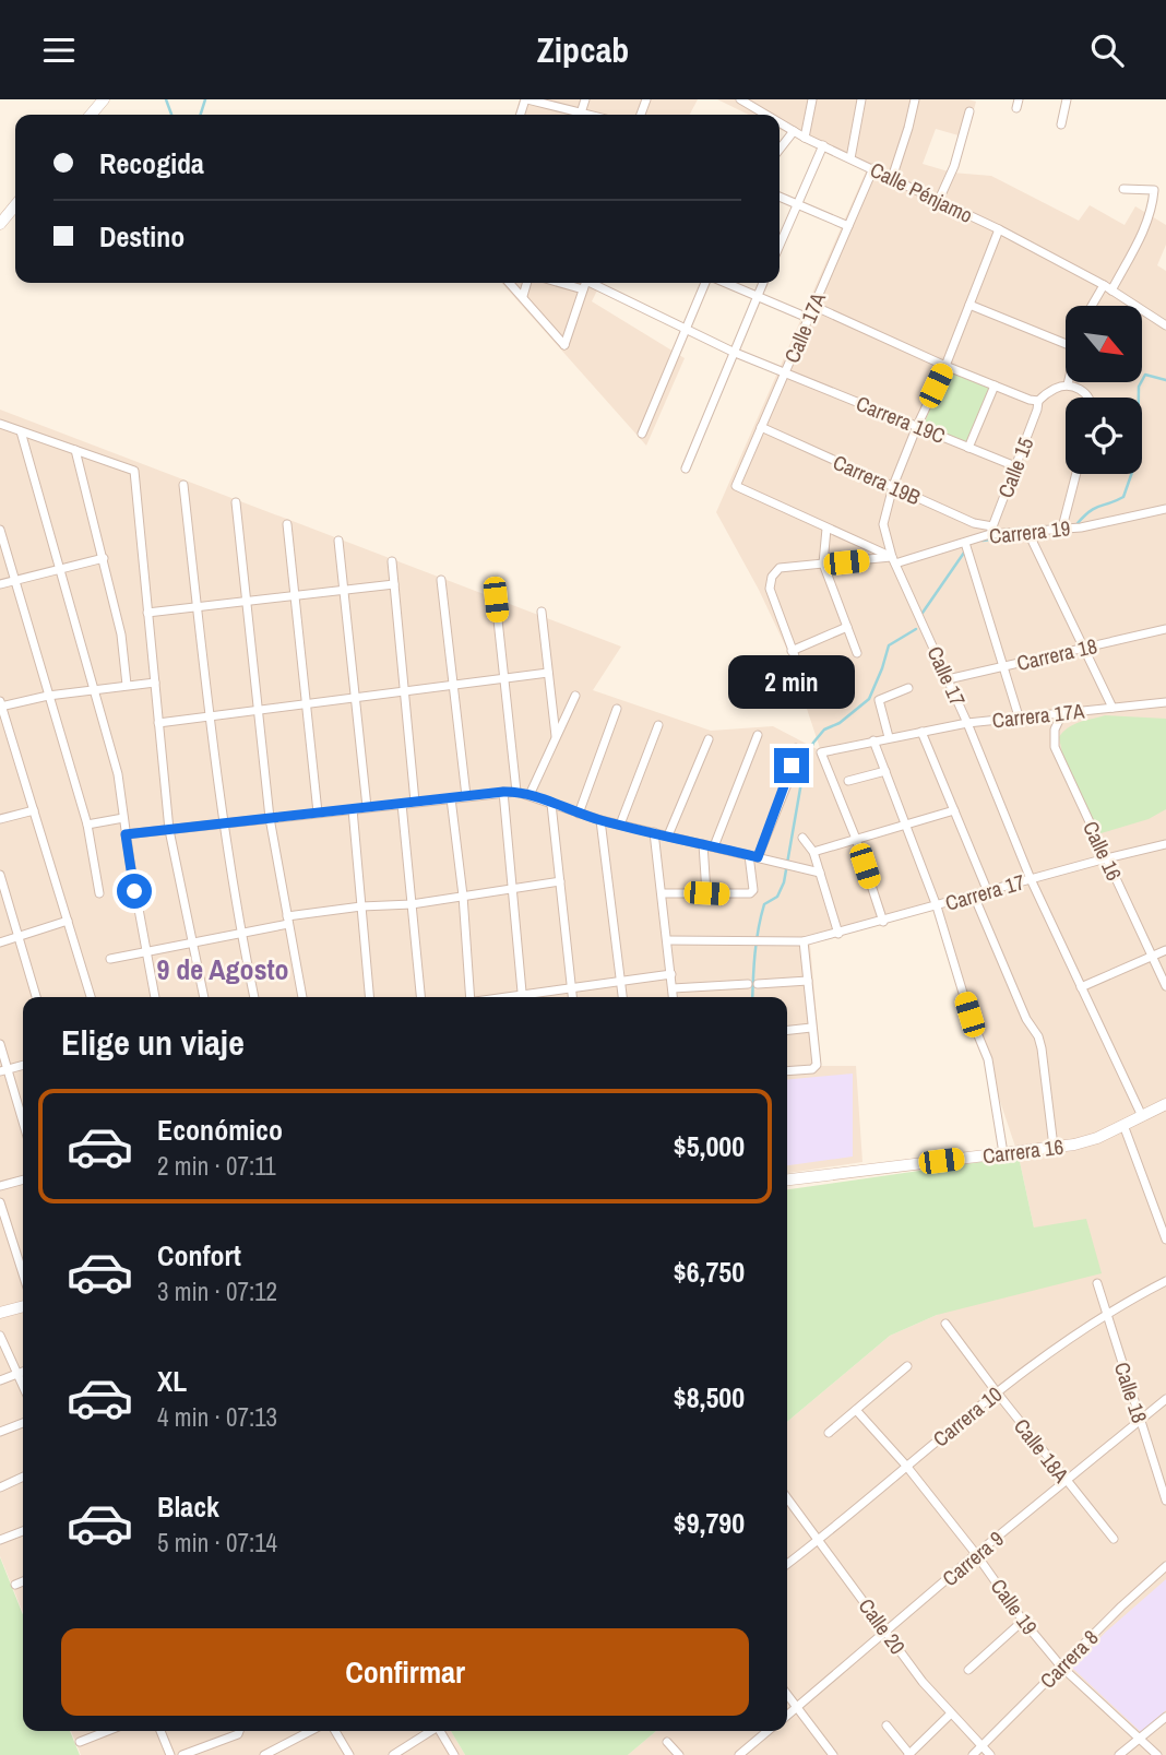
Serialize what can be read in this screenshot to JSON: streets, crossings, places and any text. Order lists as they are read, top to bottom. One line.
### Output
{"streets":{"main road":["Carrera 16"],"street":["Calle Pénjamo","Calle 17A","Carrera 19C","Calle 15","Carrera 19B","Carrera 19","Carrera 18","Calle 17","Carrera 17A","Calle 16","Carrera 17","Calle 18","Carrera 10","Calle 18A","Carrera 9","Calle 19","Calle 20","Carrera 8"]},"crossings":[["Calle Pénjamo","Calle 17A"],["Calle Pénjamo","Calle 17"],["Calle 17A","Carrera 19C"],["Calle 17A","Carrera 19B"],["Carrera 19C","Calle 15"],["Carrera 19C","Calle 17"],["Calle 15","Carrera 19B"],["Calle 15","Carrera 19"],["Carrera 19B","Carrera 19"],["Carrera 19B","Calle 17"],["Carrera 19","Calle 17"],["Carrera 18","Calle 17"],["Calle 17","Carrera 17A"],["Calle 17","Carrera 17"],["Calle 17","Carrera 16"],["Carrera 17A","Calle 16"],["Calle 16","Carrera 17"],["Calle 18","Carrera 10"],["Calle 18","Carrera 9"],["Carrera 10","Calle 18A"],["Carrera 10","Calle 19"],["Carrera 10","Calle 20"],["Calle 18A","Carrera 9"],["Carrera 9","Calle 19"],["Carrera 9","Calle 20"],["Calle 19","Carrera 8"],["Calle 20","Carrera 8"]],"districts":["9 de Agosto"],"north":"bottom right","page":{"header":"Zipcab","banner":["Recogida","Destino"],"bubble":"2 min","heading":"Elige un viaje","list":[{"name":"Económico","note":"2 min · 07:11","value":"$5,000"},{"name":"Confort","note":"3 min · 07:12","value":"$6,750"},{"name":"XL","note":"4 min · 07:13","value":"$8,500"},{"name":"Black","note":"5 min · 07:14","value":"$9,790"}],"buttons":"Confirmar"}}
